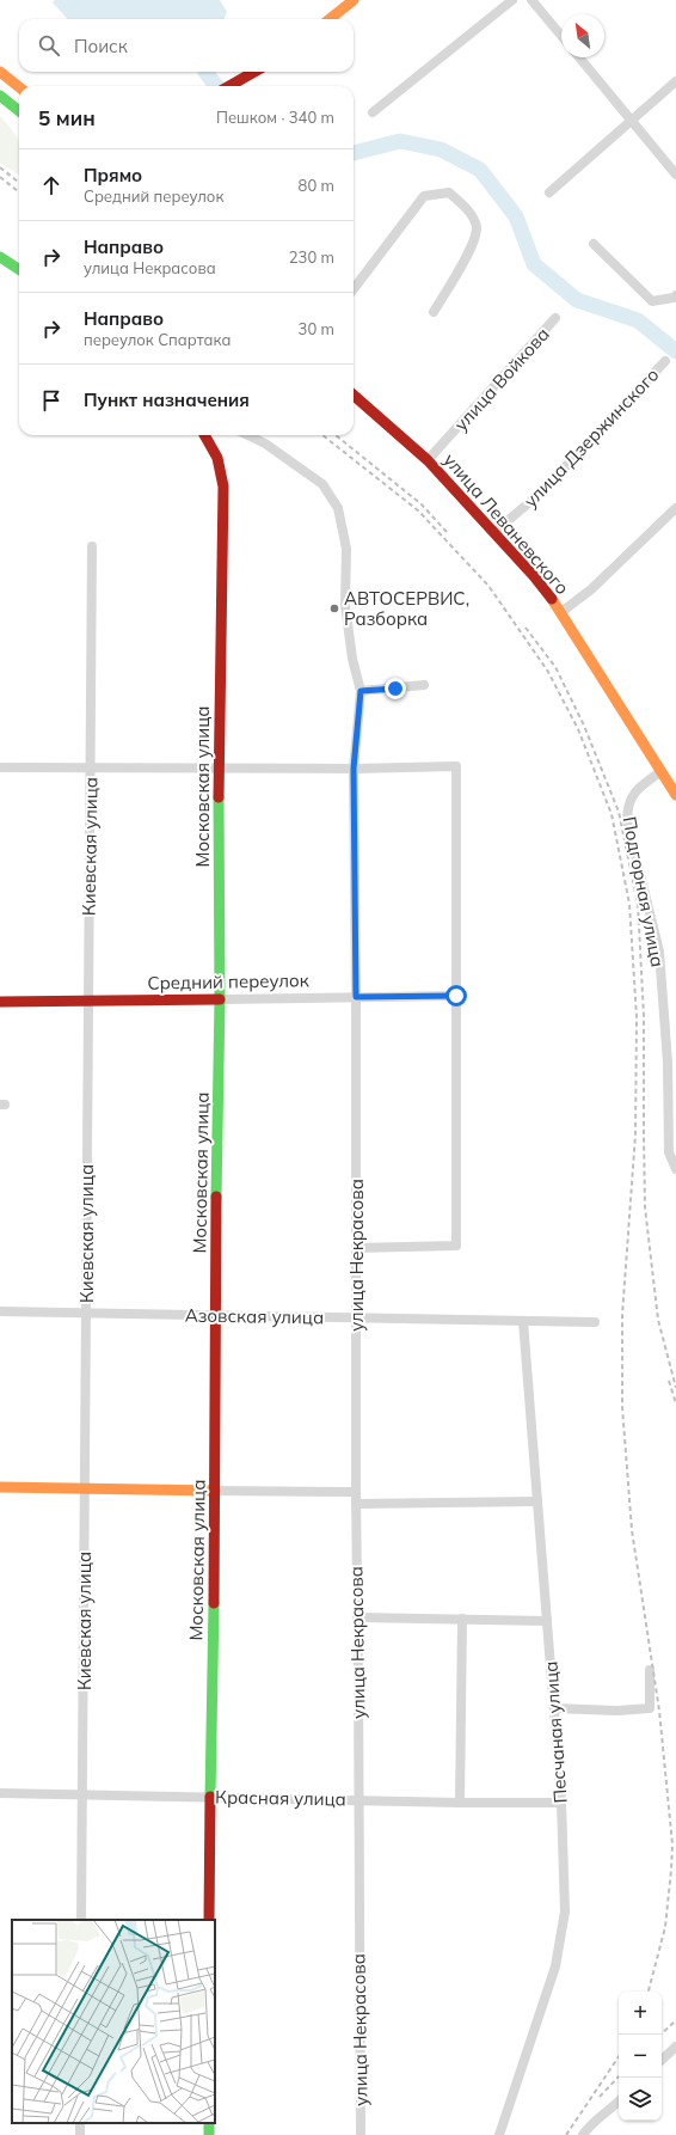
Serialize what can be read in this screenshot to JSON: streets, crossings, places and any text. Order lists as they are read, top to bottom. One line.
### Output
{"streets":{"main road":["улица Леваневского","Московская улица","Средний переулок"],"street":["улица Войкова","улица Дзержинского","Киевская улица","Подгорная улица","улица Некрасова","Азовская улица","Песчаная улица","Красная улица"]},"crossings":[["улица Войкова","улица Леваневского"],["улица Дзержинского","улица Леваневского"],["улица Леваневского","Подгорная улица"],["Московская улица","Средний переулок"],["Московская улица","Азовская улица"],["Московская улица","Красная улица"],["Киевская улица","Средний переулок"],["Киевская улица","Азовская улица"],["Киевская улица","Красная улица"],["Средний переулок","улица Некрасова"],["улица Некрасова","Азовская улица"],["улица Некрасова","Красная улица"],["Азовская улица","Песчаная улица"],["Песчаная улица","Красная улица"]],"places":["АВТОСЕРВИС, Разборка"],"north":"top left","page":{"search":"Поиск","heading":["5 мин","Пешком · 340 m"],"list":[["Прямо","Средний переулок","80 m"],["Направо","улица Некрасова","230 m"],["Направо","переулок Спартака","30 m"],"Пункт назначения"],"map_buttons":["+","−"]}}
